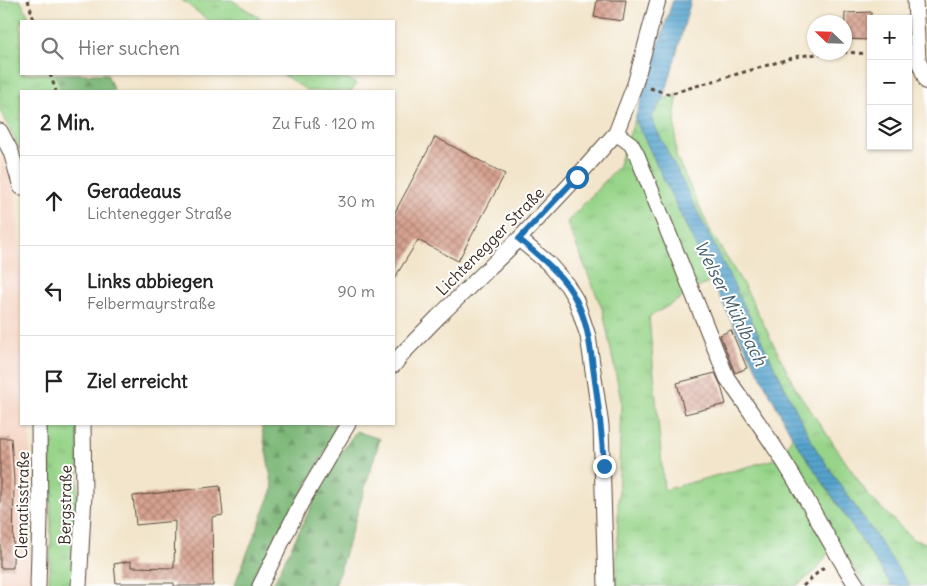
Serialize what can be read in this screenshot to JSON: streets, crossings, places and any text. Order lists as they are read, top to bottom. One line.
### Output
{"streets":{"street":["Lichtenegger Straße","Clematisstraße","Bergstraße"]},"water":["Welser Mühlbach"],"north":"top left","page":{"map_buttons":["+","−"],"search":"Hier suchen","heading":["2 Min.","Zu Fuß · 120 m"],"list":[["Geradeaus","Lichtenegger Straße","30 m"],["Links abbiegen","Felbermayrstraße","90 m"],"Ziel erreicht"]}}
